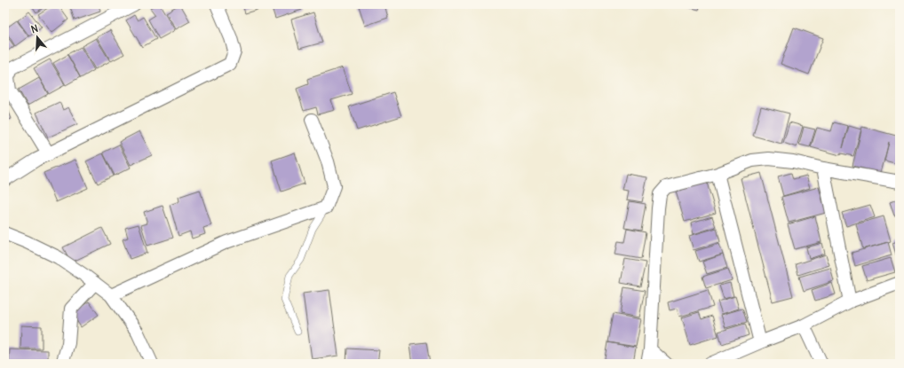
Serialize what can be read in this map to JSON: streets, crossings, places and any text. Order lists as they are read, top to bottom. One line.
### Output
{"north":"top"}
